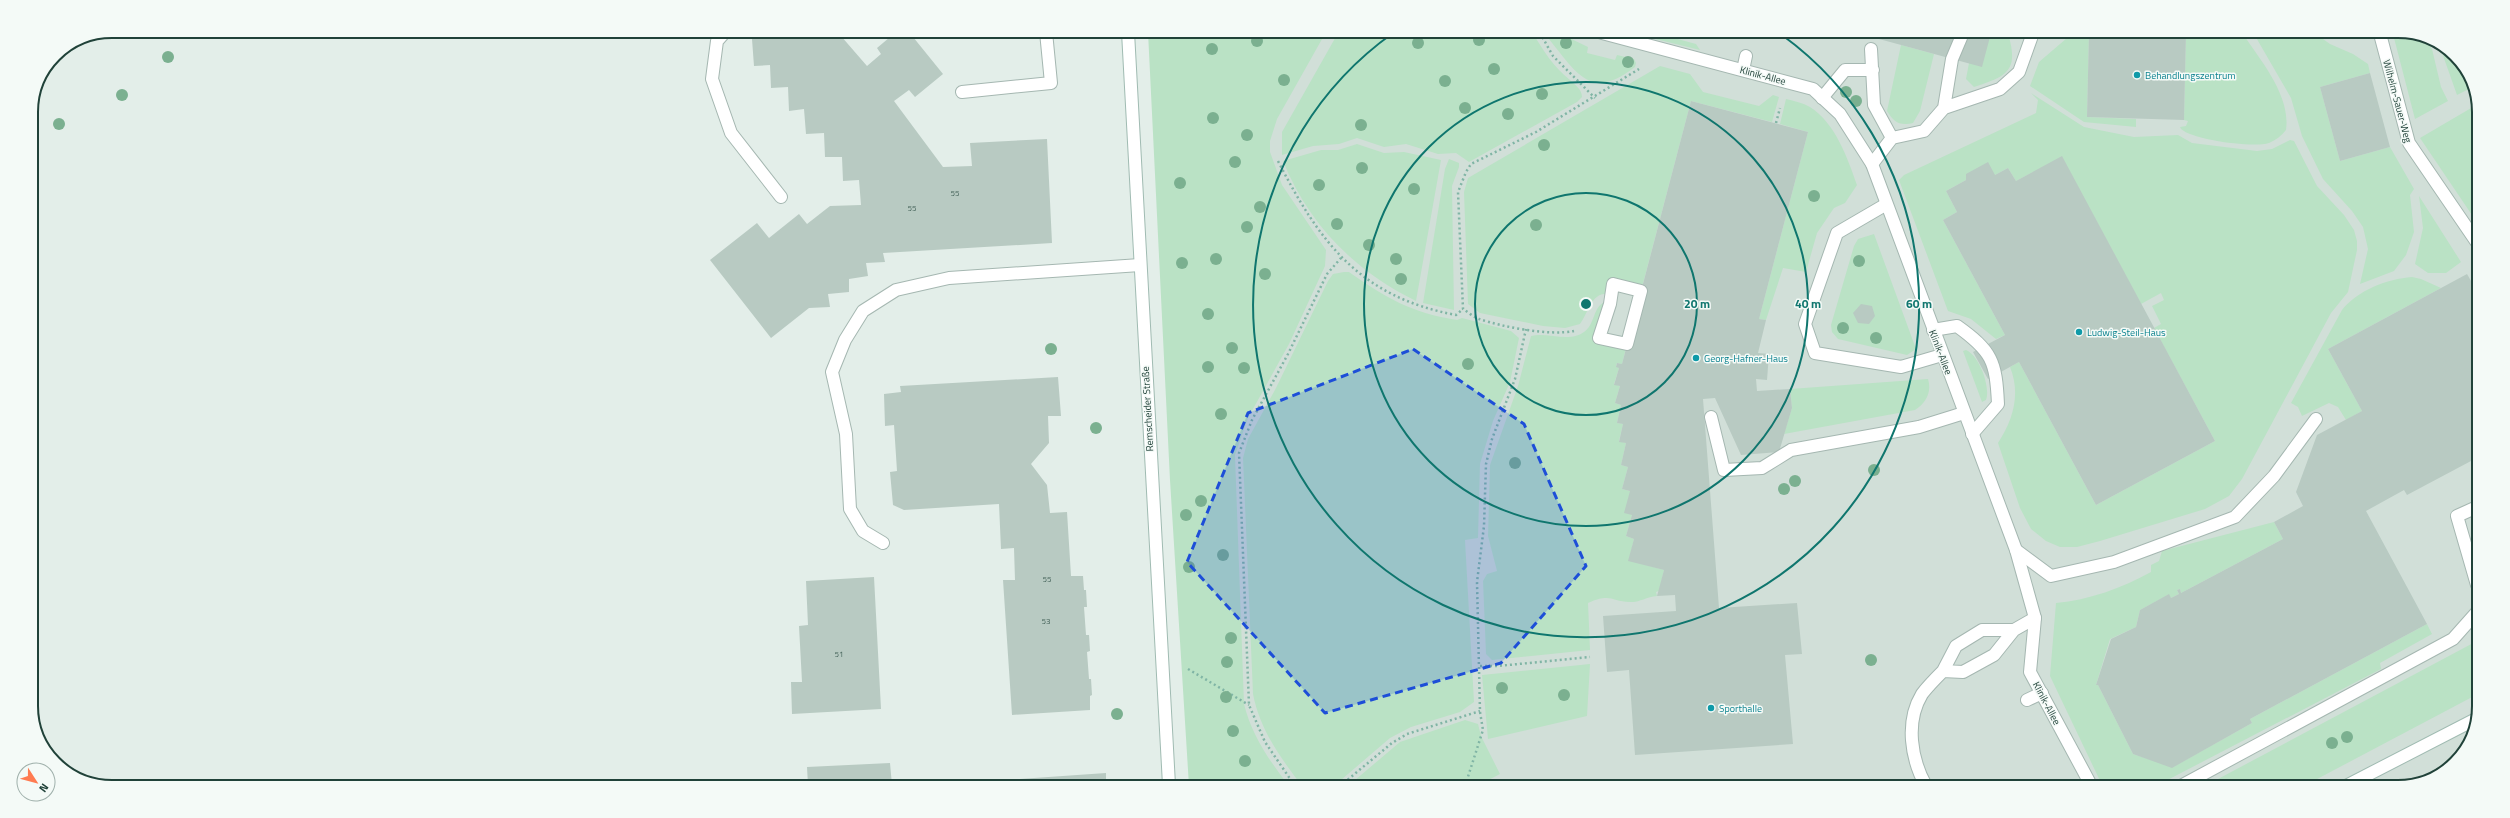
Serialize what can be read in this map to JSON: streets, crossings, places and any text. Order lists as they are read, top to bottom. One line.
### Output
{"streets":{"street":["Klinik-Allee","Wilhelm-Sauer-Weg","Remscheider Straße"]},"places":["Behandlungszentrum","Ludwig-Steil-Haus","Georg-Hafner-Haus","Sporthalle"],"house_numbers":["55","55","55","53","51"],"north":"bottom right","rings":["20 m","40 m","60 m"]}
